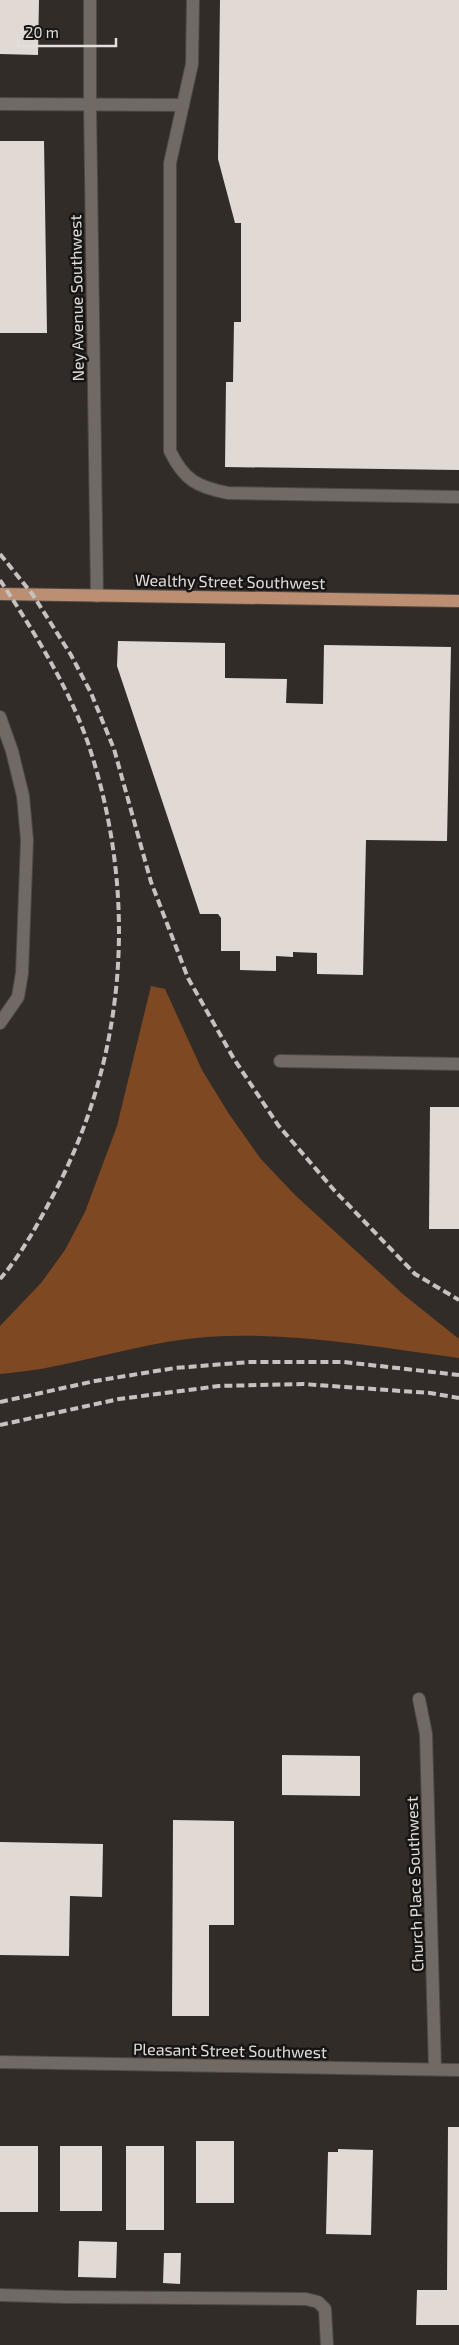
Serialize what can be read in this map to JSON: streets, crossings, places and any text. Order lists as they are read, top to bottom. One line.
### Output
{"streets":{"main road":["Wealthy Street Southwest"],"street":["Ney Avenue Southwest","Church Place Southwest","Pleasant Street Southwest"]},"crossings":[["Ney Avenue Southwest","Wealthy Street Southwest"],["Church Place Southwest","Pleasant Street Southwest"]],"scale_bar":"20 m"}
